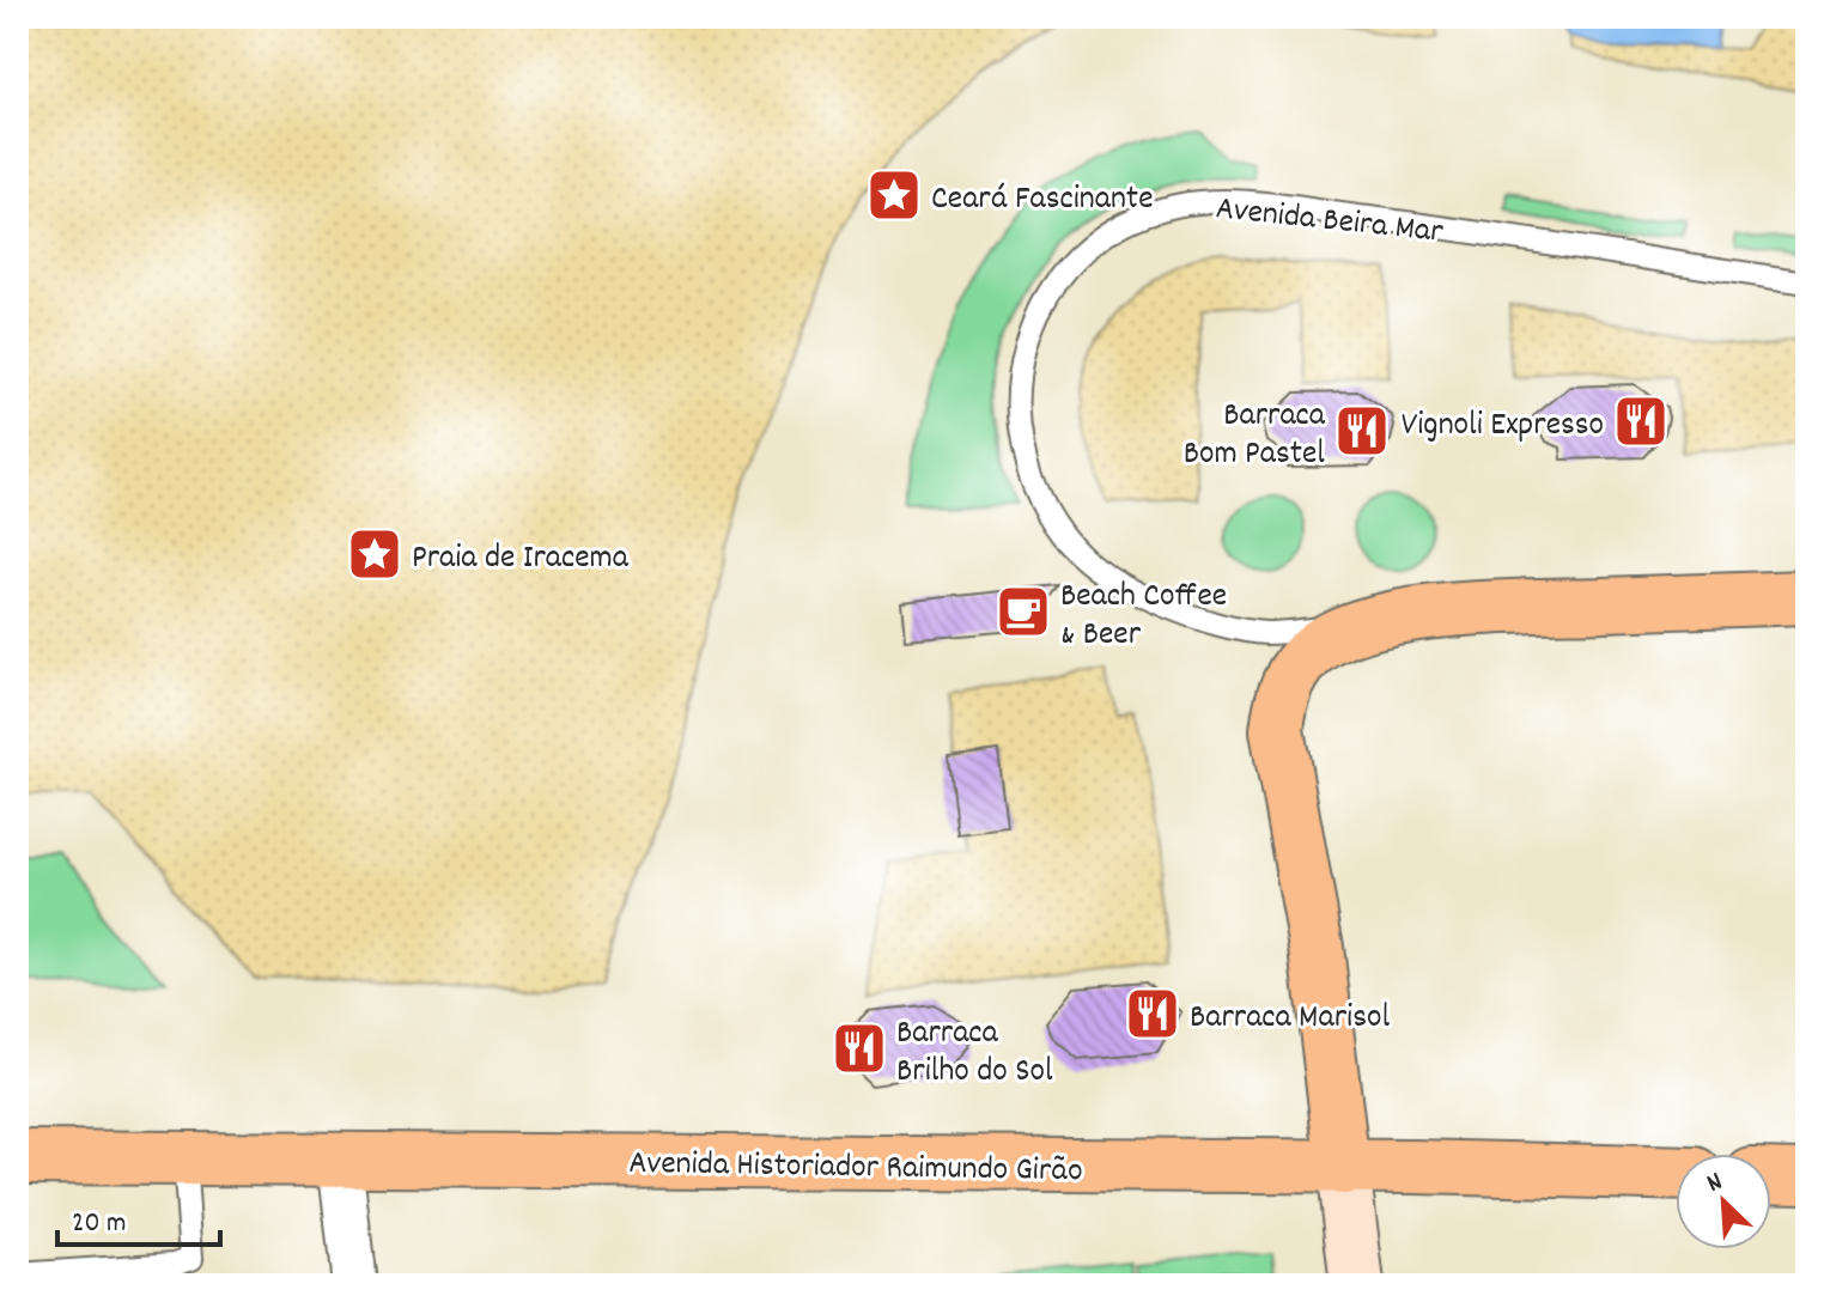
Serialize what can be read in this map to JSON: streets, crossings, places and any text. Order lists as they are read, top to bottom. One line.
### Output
{"streets":{"main road":["Avenida Beira Mar","Avenida Historiador Raimundo Girão"]},"places":{"place":["Ceará Fascinante","Praia de Iracema"],"restaurant":["Vignoli Expresso","Barraca Bom Pastel","Barraca Marisol","Barraca Brilho do Sol"],"cafe":["Beach Coffee & Beer"]},"scale_bar":"20 m","north":"top left"}
